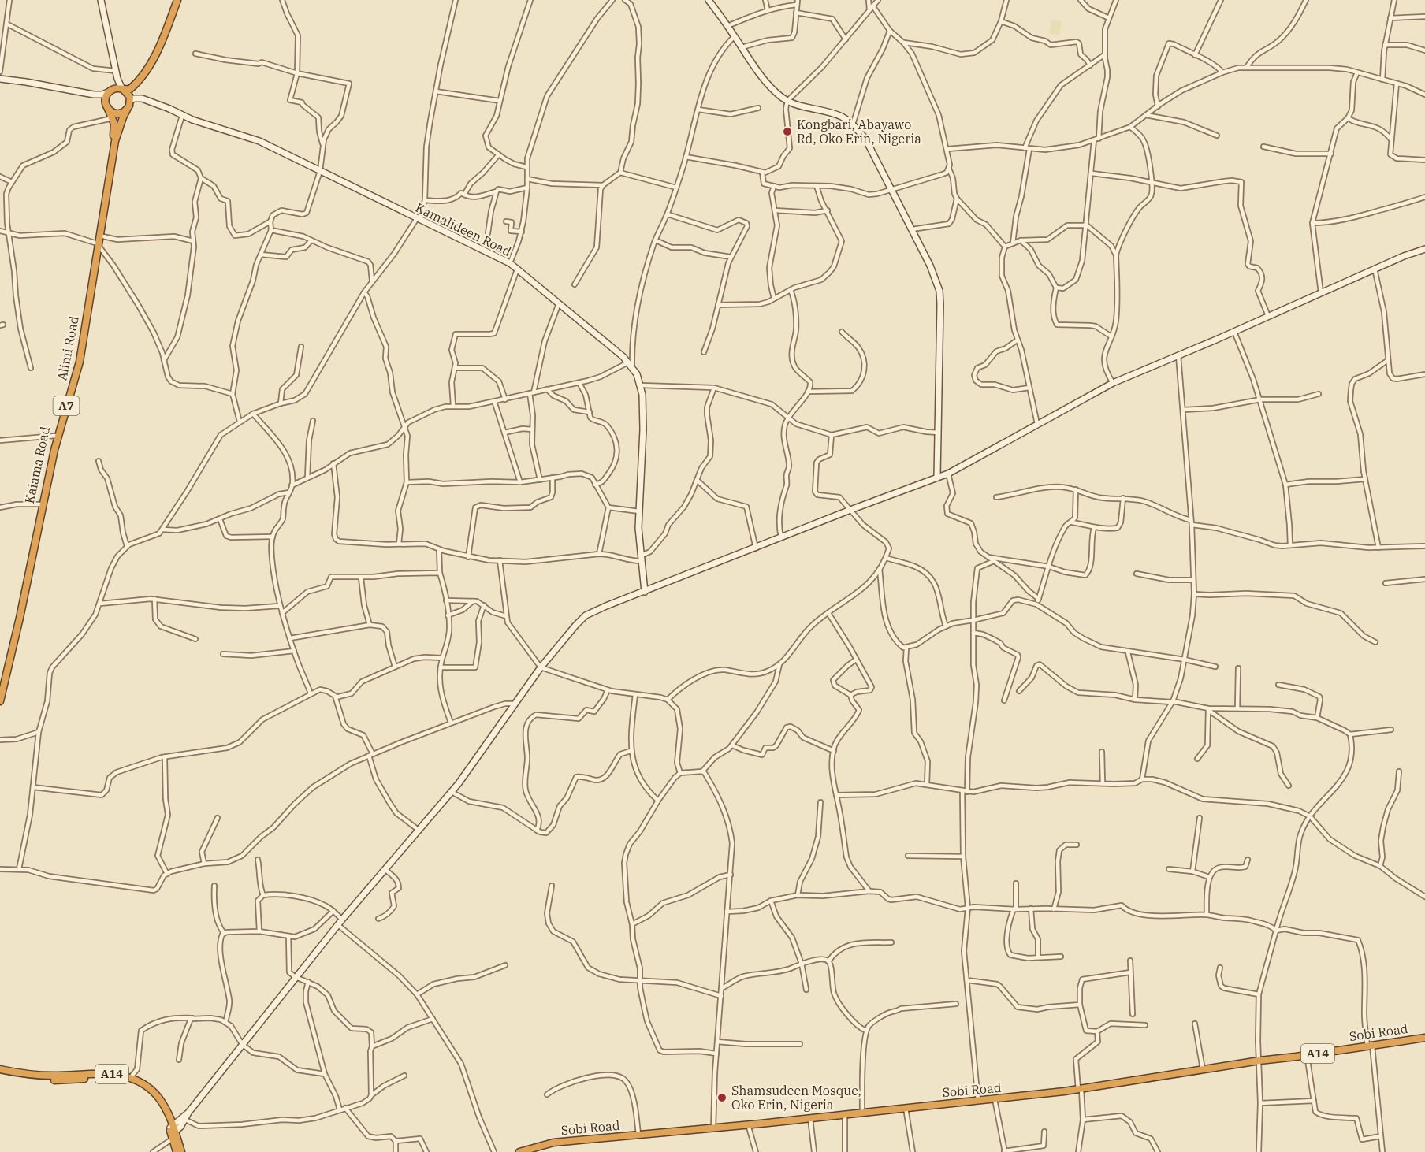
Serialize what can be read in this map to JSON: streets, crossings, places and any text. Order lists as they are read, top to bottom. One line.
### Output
{"streets":{"highway":["Alimi Road","A7","Kaiama Road","Sobi Road","A14"],"street":["Kamalideen Road"]},"crossings":[["Kamalideen Road","Alimi Road"],["Kamalideen Road","Kaiama Road"],["Alimi Road","Kaiama Road"]],"places":["Kongbari, Abayawo Rd, Oko Erin, Nigeria","Shamsudeen Mosque, Oko Erin, Nigeria"]}
